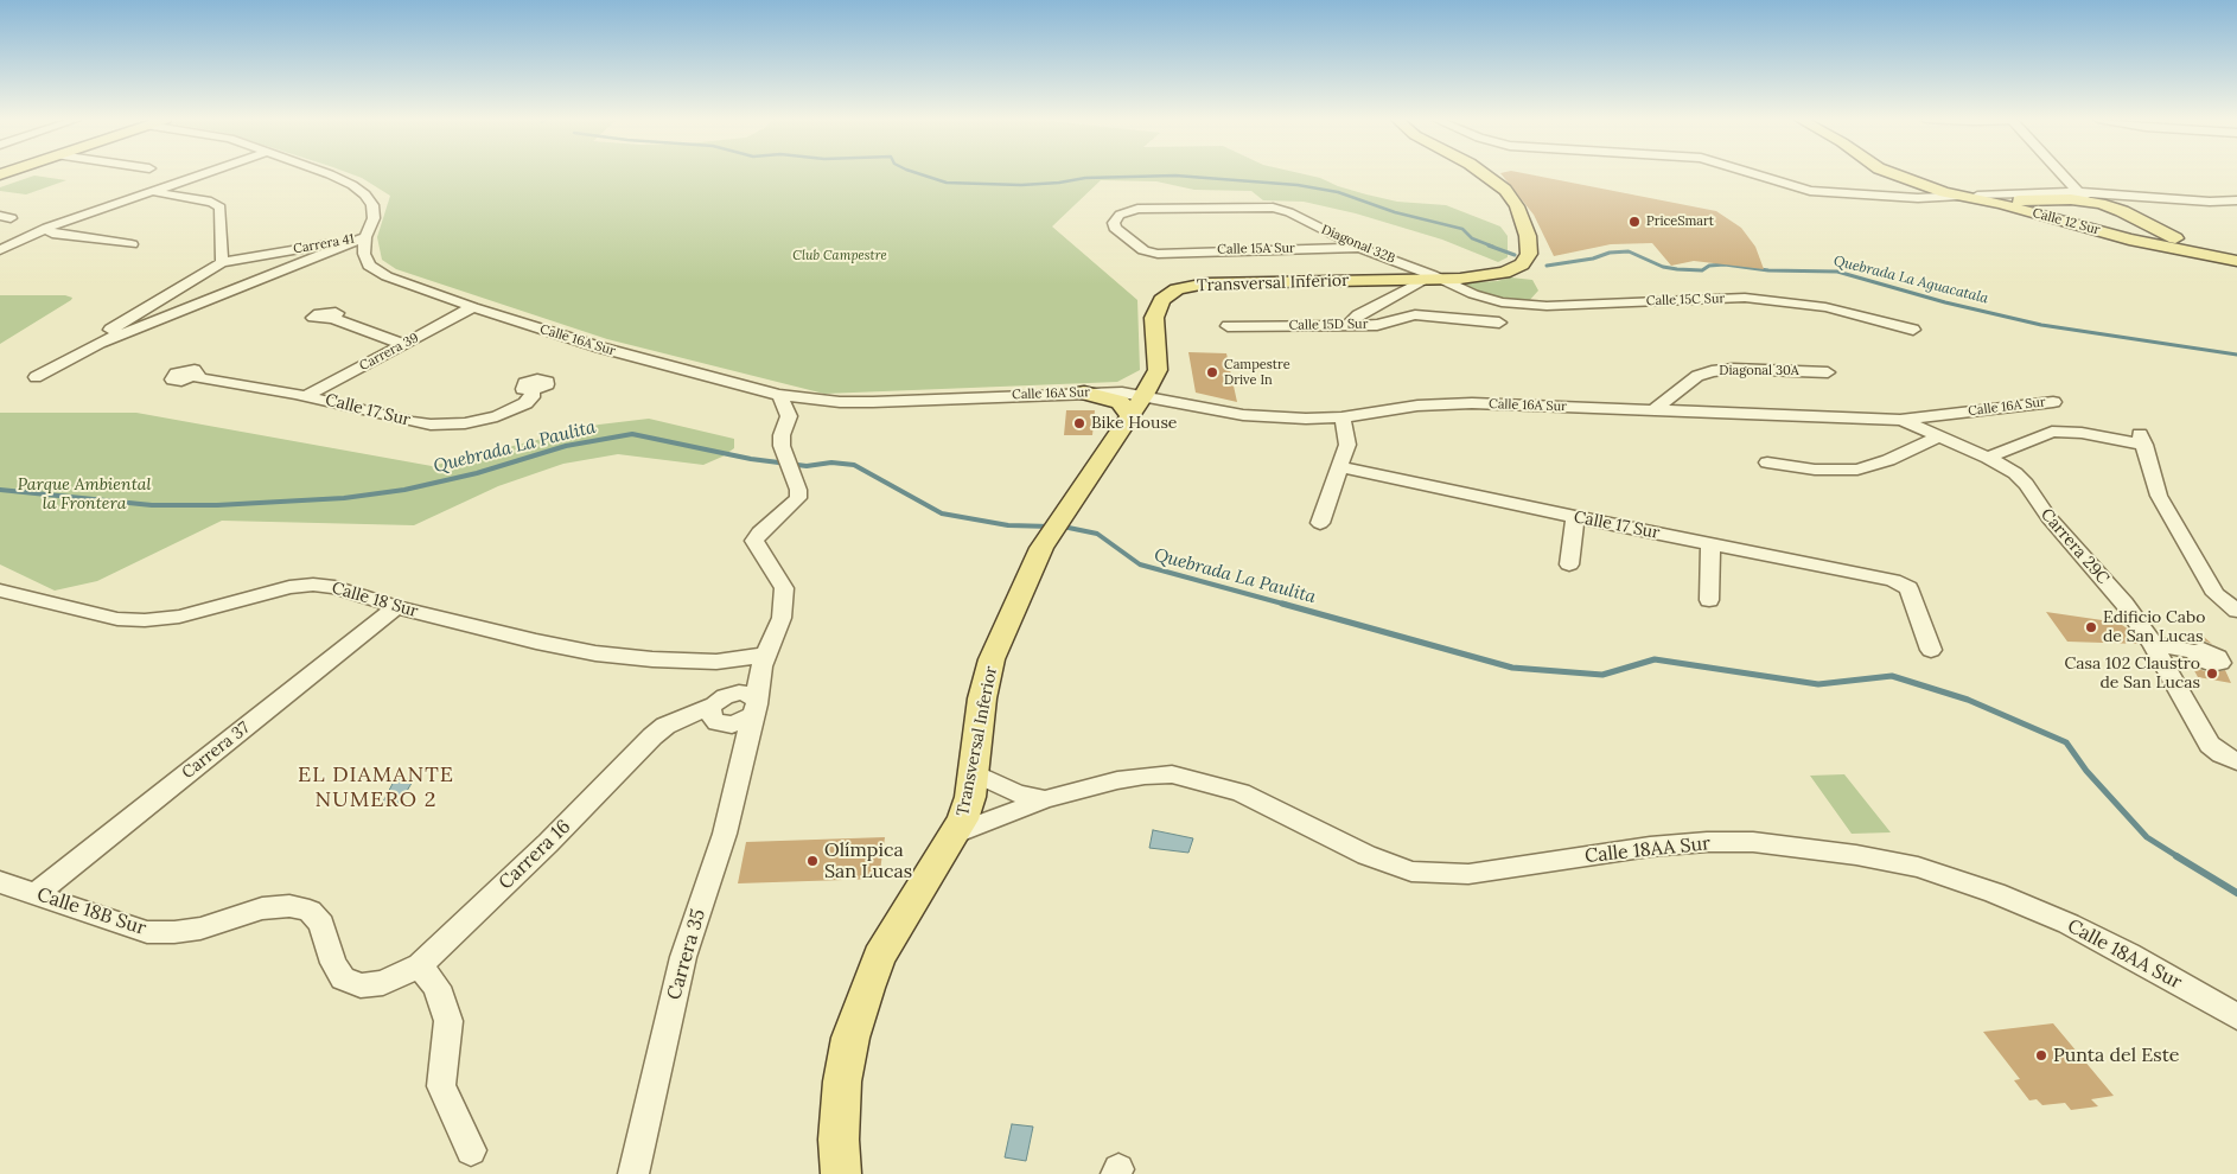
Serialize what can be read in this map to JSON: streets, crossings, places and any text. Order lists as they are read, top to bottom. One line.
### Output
{"streets":{"main road":["Calle 12 Sur","Transversal Inferior"],"street":["Carrera 41","Diagonal 32B","Calle 15A Sur","Calle 15C Sur","Calle 15D Sur","Calle 16A Sur","Carrera 39","Diagonal 30A","Calle 17 Sur","Carrera 29C","Calle 18 Sur","Carrera 37","Calle 18AA Sur","Carrera 16","Calle 18B Sur","Carrera 35"]},"crossings":[["Carrera 41","Calle 16A Sur"],["Diagonal 32B","Calle 15A Sur"],["Diagonal 32B","Transversal Inferior"],["Diagonal 32B","Calle 15C Sur"],["Transversal Inferior","Calle 15C Sur"],["Transversal Inferior","Calle 16A Sur"],["Transversal Inferior","Calle 18AA Sur"],["Calle 16A Sur","Carrera 39"],["Calle 16A Sur","Diagonal 30A"],["Calle 16A Sur","Carrera 29C"],["Calle 16A Sur","Carrera 35"],["Carrera 39","Calle 17 Sur"],["Calle 18 Sur","Carrera 37"],["Calle 18 Sur","Carrera 35"],["Carrera 37","Calle 18B Sur"],["Carrera 16","Calle 18B Sur"],["Carrera 16","Carrera 35"]],"districts":["EL DIAMANTE NUMERO 2"],"water":["Quebrada La Aguacatala","Quebrada La Paulita"],"parks":["Club Campestre","Parque Ambiental la Frontera"],"places":["PriceSmart","Campestre Drive In","Bike House","Edificio Cabo de San Lucas","Casa 102 Claustro de San Lucas","Olímpica San Lucas","Punta del Este"]}
